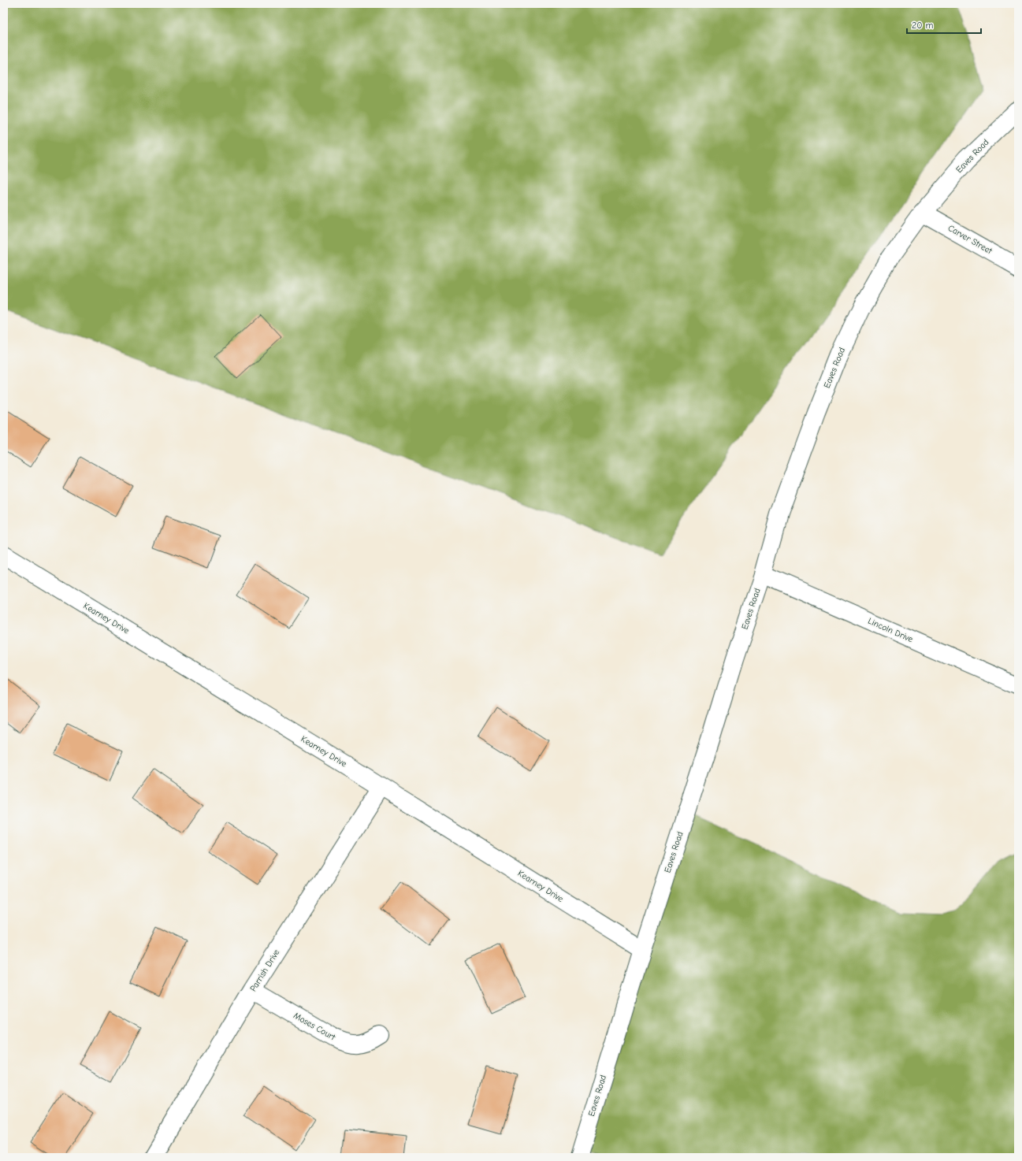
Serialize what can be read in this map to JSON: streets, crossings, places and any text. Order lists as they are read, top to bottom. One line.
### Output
{"streets":{"street":["Eaves Road","Carver Street","Kearney Drive","Lincoln Drive","Parrish Drive","Moses Court"]},"crossings":[["Eaves Road","Carver Street"],["Eaves Road","Kearney Drive"],["Eaves Road","Lincoln Drive"],["Kearney Drive","Parrish Drive"],["Parrish Drive","Moses Court"]],"scale_bar":"20 m"}
